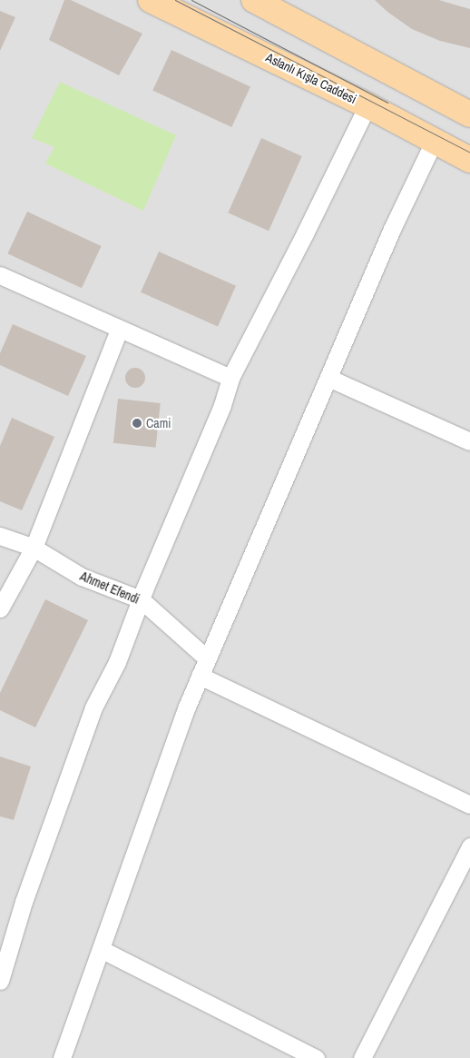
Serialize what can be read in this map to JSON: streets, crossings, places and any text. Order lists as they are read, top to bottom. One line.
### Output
{"streets":{"main road":["Aslanlı Kışla Caddesi"],"street":["Ahmet Efendi"]},"places":["Cami"]}
